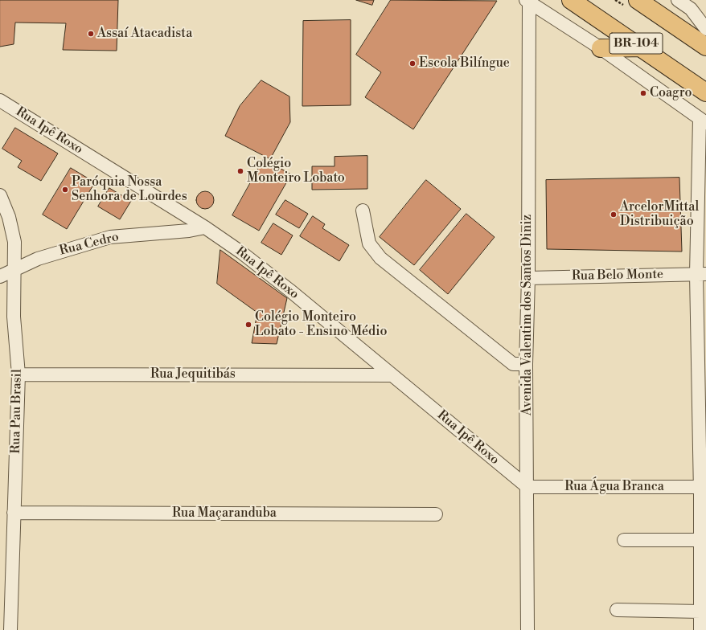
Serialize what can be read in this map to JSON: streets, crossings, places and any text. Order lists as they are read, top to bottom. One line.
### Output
{"streets":{"highway":["BR-104"],"street":["Rua Ipê Roxo","Rua Cedro","Rua Belo Monte","Avenida Valentim dos Santos Diniz","Rua Jequitibás","Rua Pau Brasil","Rua Água Branca","Rua Maçaranduba"]},"crossings":[["Rua Ipê Roxo","Rua Cedro"],["Rua Ipê Roxo","Avenida Valentim dos Santos Diniz"],["Rua Ipê Roxo","Rua Jequitibás"],["Rua Ipê Roxo","Rua Água Branca"],["Rua Cedro","Rua Pau Brasil"],["Rua Belo Monte","Avenida Valentim dos Santos Diniz"],["Avenida Valentim dos Santos Diniz","Rua Água Branca"],["Rua Jequitibás","Rua Pau Brasil"],["Rua Pau Brasil","Rua Maçaranduba"]],"places":["Assaí Atacadista","Escola Bilíngue","Coagro","Colégio Monteiro Lobato","Paróquia Nossa Senhora de Lourdes","ArcelorMittal Distribuição","Colégio Monteiro Lobato - Ensino Médio"]}
